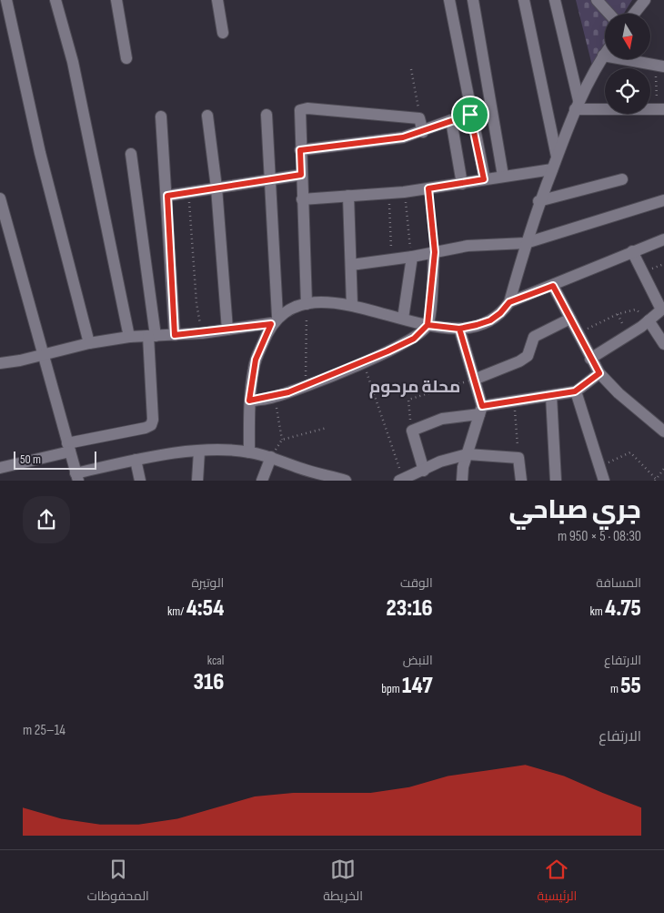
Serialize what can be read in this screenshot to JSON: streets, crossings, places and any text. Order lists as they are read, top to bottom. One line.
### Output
{"districts":["محلة مرحوم"],"scale_bar":"50 m","north":"bottom","page":{"scale":"50 m","heading":["جري صباحي","08:30 · 5 × 950 m"],"stats":[["المسافة","4.75 km"],["الوقت","23:16"],["الوتيرة","4:54 /km"],["الارتفاع","55 m"],["النبض","147 bpm"],["kcal","316"]],"chart":["الارتفاع","14–25 m"],"tabs":["الرئيسية","الخريطة","المحفوظات"]}}
